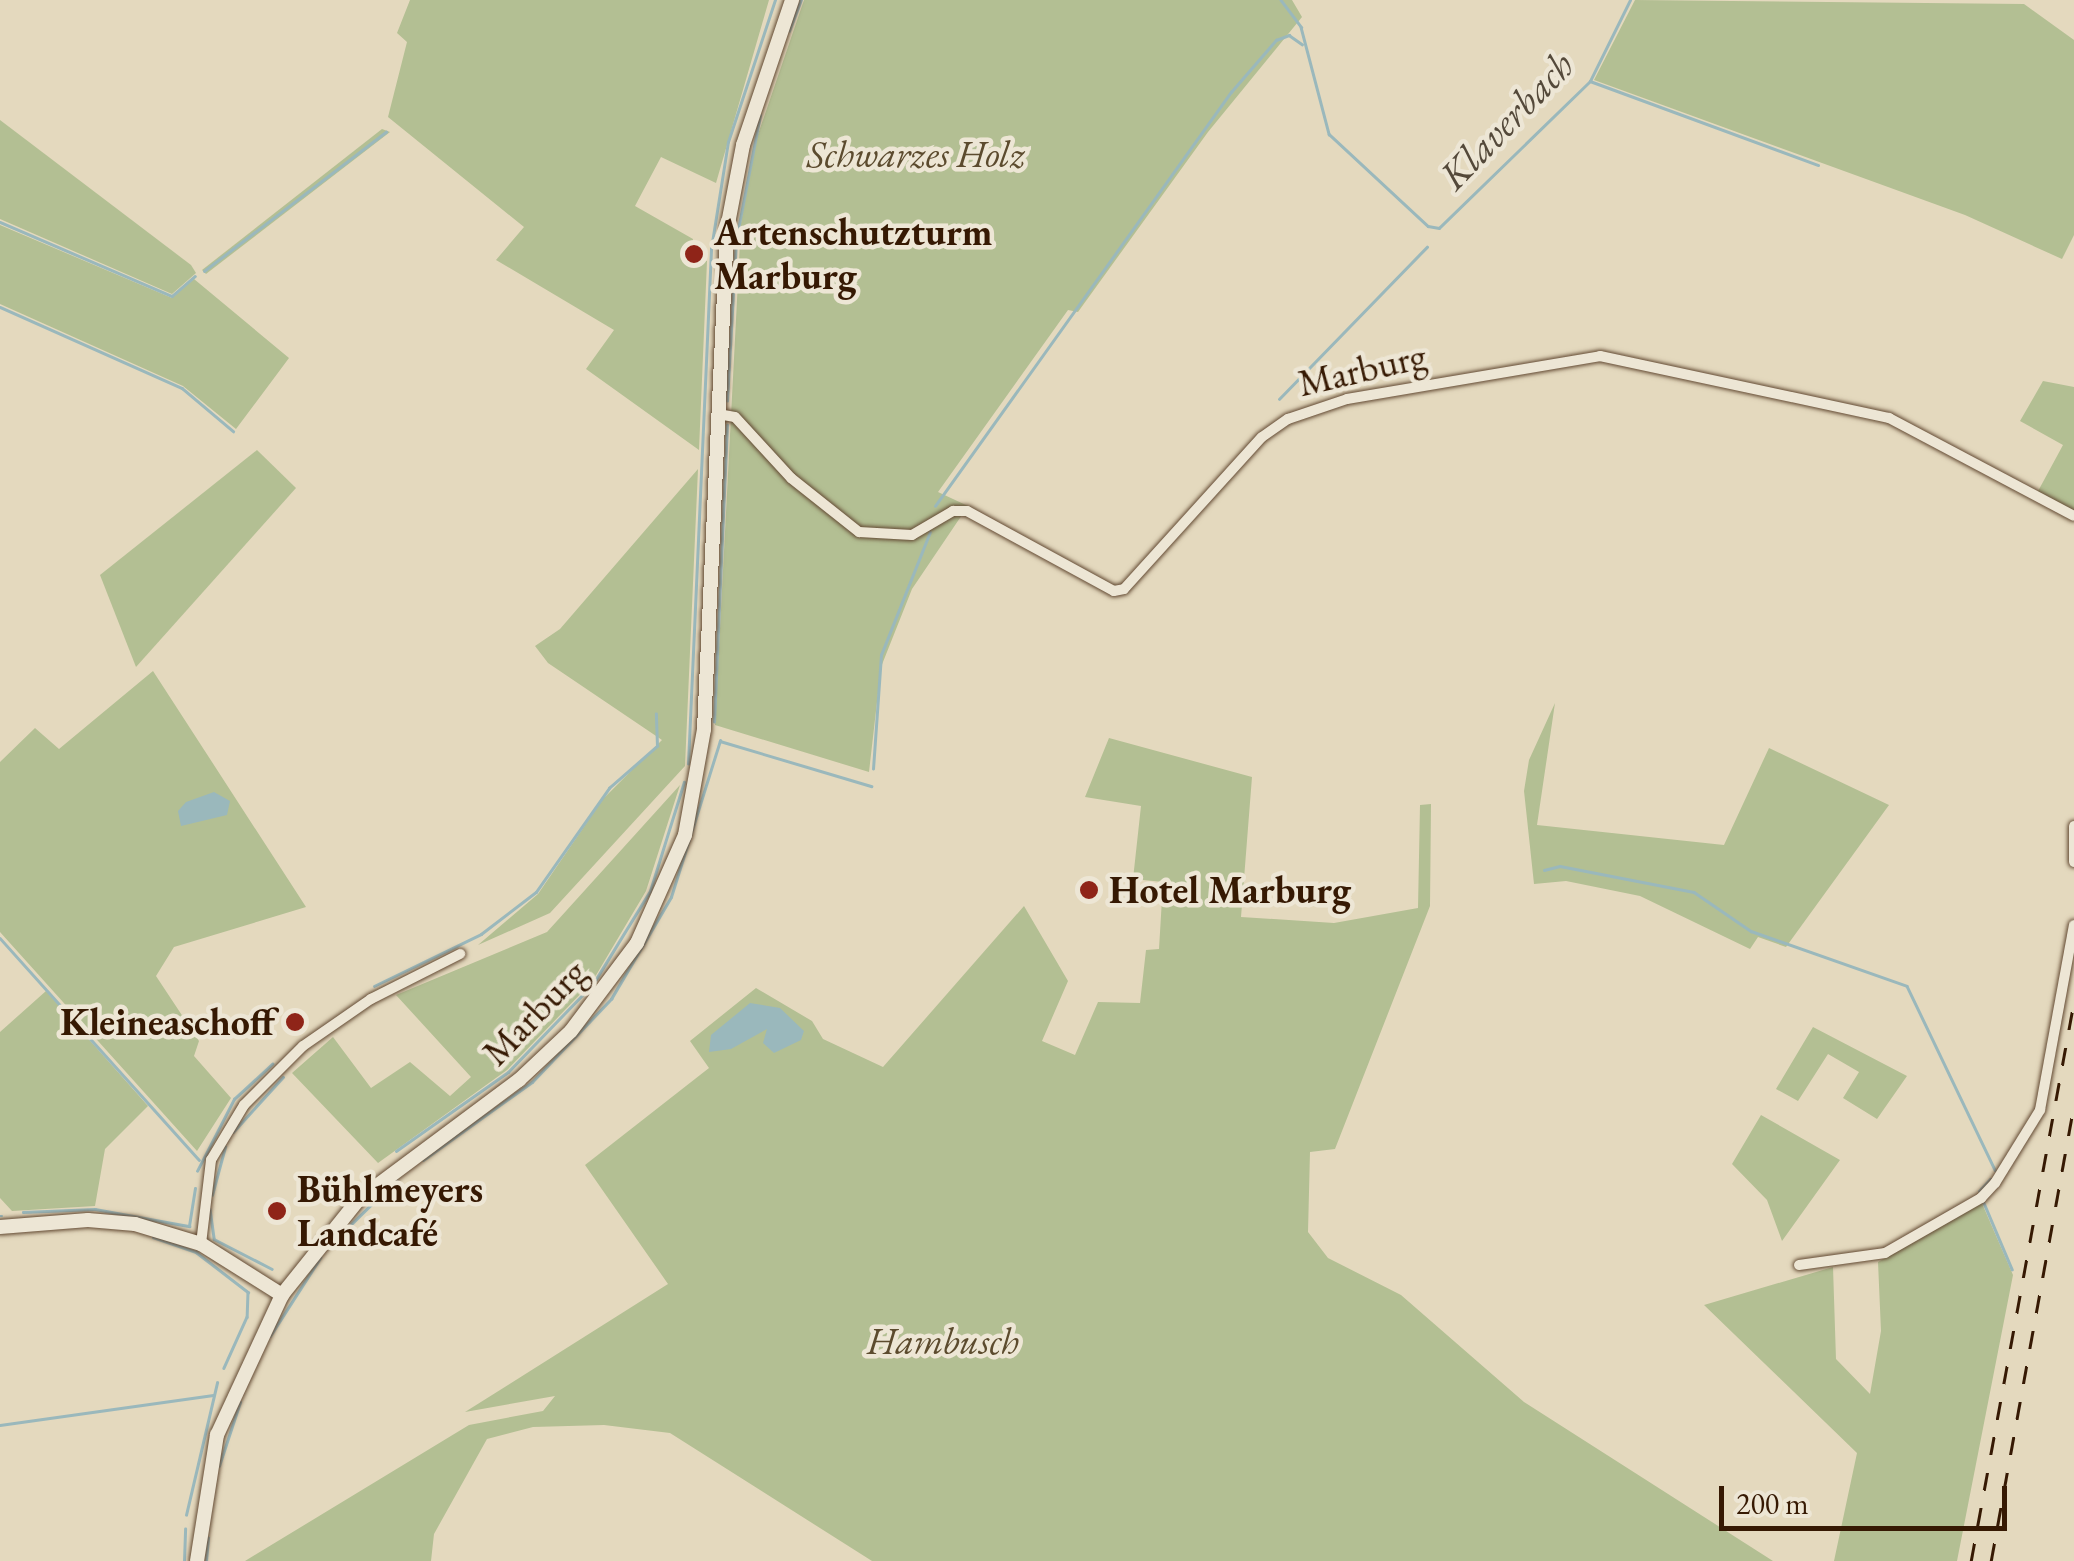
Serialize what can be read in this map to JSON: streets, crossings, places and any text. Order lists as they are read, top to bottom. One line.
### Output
{"streets":{"street":["Marburg"]},"water":["Klaverbach"],"parks":["Schwarzes Holz","Hambusch"],"places":["Artenschutzturm Marburg","Hotel Marburg","Kleineaschoff","Bühlmeyers Landcafé"],"scale_bar":"200 m"}
